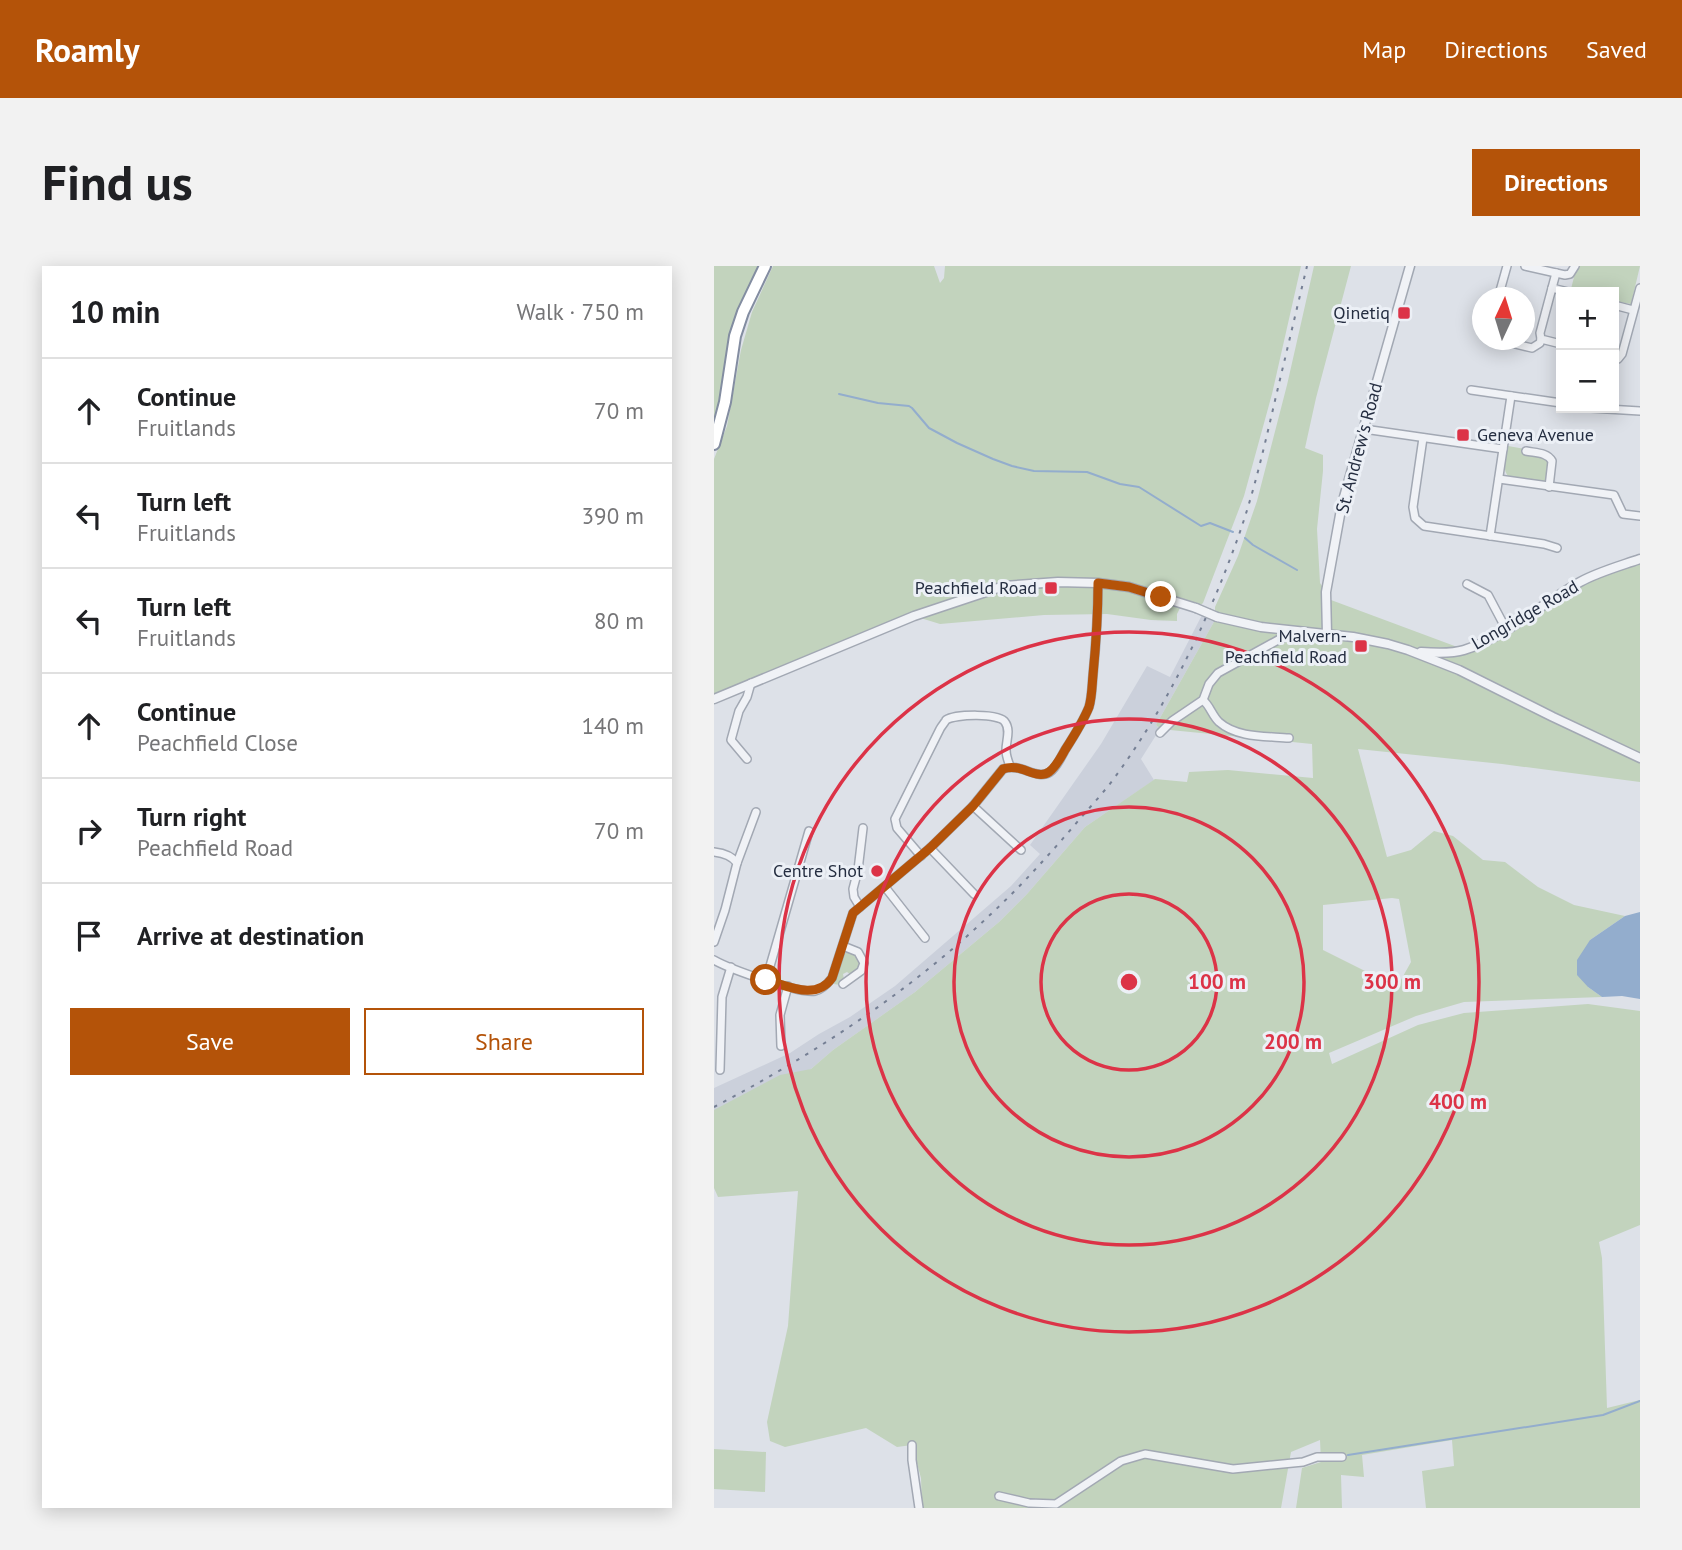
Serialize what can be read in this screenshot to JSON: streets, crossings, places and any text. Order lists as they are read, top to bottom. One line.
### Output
{"streets":{"street":["St. Andrew's Road","Longridge Road"]},"places":{"transit":["Qinetiq","Geneva Avenue","Peachfield Road","Malvern- Peachfield Road"],"other":["Centre Shot"]},"north":"top","page":{"header":"Roamly","nav":["Map","Directions","Saved"],"buttons":["Directions",["Save","Share"]],"title":"Find us","heading":["10 min","Walk · 750 m"],"map_buttons":["+","−"],"list":[["Continue","Fruitlands","70 m"],["Turn left","Fruitlands","390 m"],["Turn left","Fruitlands","80 m"],["Continue","Peachfield Close","140 m"],["Turn right","Peachfield Road","70 m"],"Arrive at destination"]},"rings":["100 m","300 m","200 m","400 m"]}
